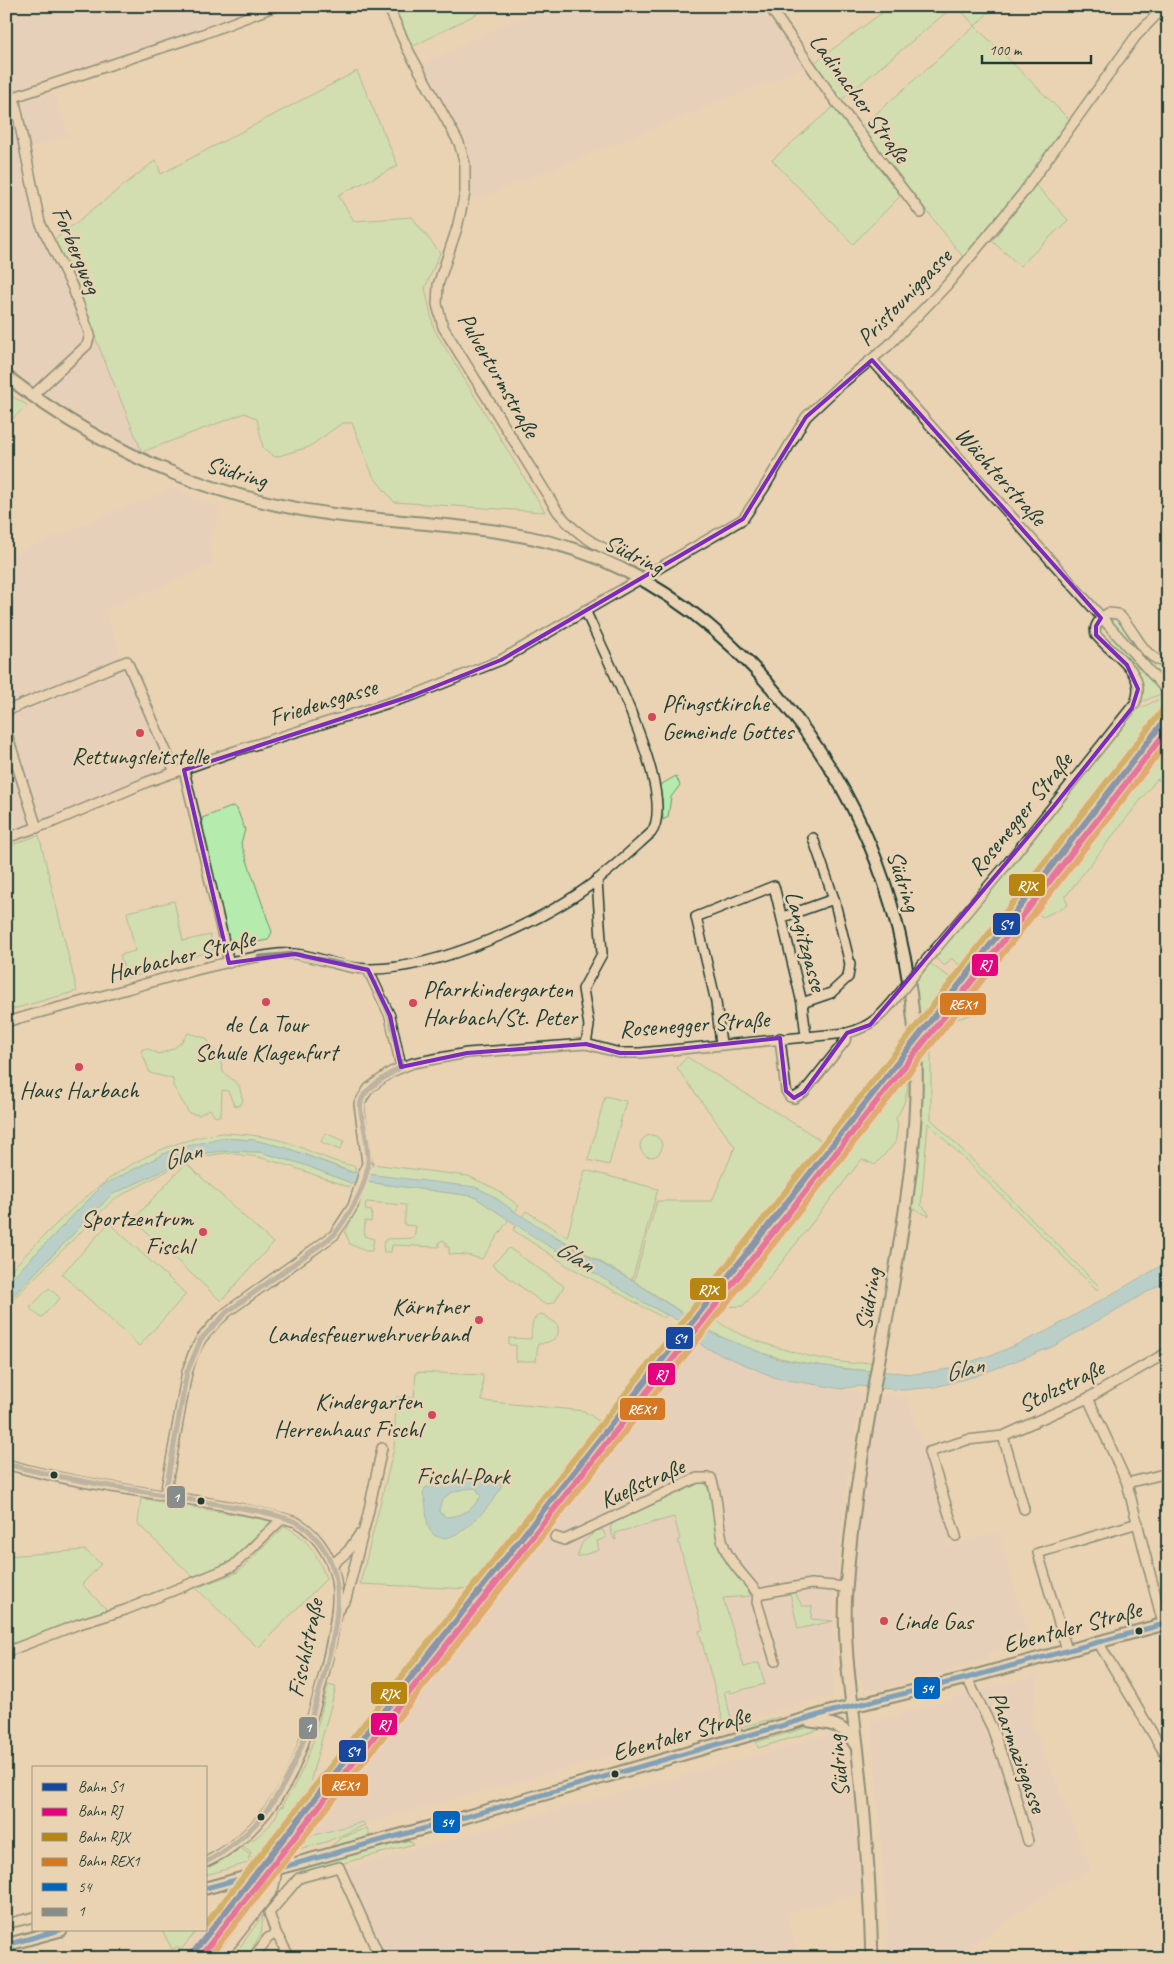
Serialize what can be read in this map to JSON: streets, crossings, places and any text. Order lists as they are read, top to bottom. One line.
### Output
{"streets":{"main road":["Südring","Ebentaler Straße"],"street":["Ladinacher Straße","Forbergweg","Pristouniggasse","Pulverturmstraße","Wächterstraße","Friedensgasse","Rosenegger Straße","Langitzgasse","Harbacher Straße","Stolzstraße","Kueßstraße","Fischlstraße","Pharmaziegasse"]},"crossings":[["Forbergweg","Südring"],["Pristouniggasse","Pulverturmstraße"],["Pristouniggasse","Südring"],["Pristouniggasse","Wächterstraße"],["Pristouniggasse","Friedensgasse"],["Südring","Friedensgasse"],["Südring","Ebentaler Straße"],["Wächterstraße","Rosenegger Straße"],["Rosenegger Straße","Langitzgasse"],["Rosenegger Straße","Fischlstraße"],["Ebentaler Straße","Pharmaziegasse"]],"water":["Glan"],"parks":["Fischl-Park"],"places":["Pfingstkirche Gemeinde Gottes","Rettungsleitstelle","de La Tour Schule Klagenfurt","Pfarrkindergarten Harbach/St. Peter","Haus Harbach","Sportzentrum Fischl","Kärntner Landesfeuerwehrverband","Kindergarten Herrenhaus Fischl","Linde Gas"],"lines":["rail line RJX","rail line S1","rail line RJ","rail line REX1","transit line 1","transit line 54"],"legend":["Bahn S1","Bahn RJ","Bahn RJX","Bahn REX1","54","1"],"scale_bar":"100 m"}
